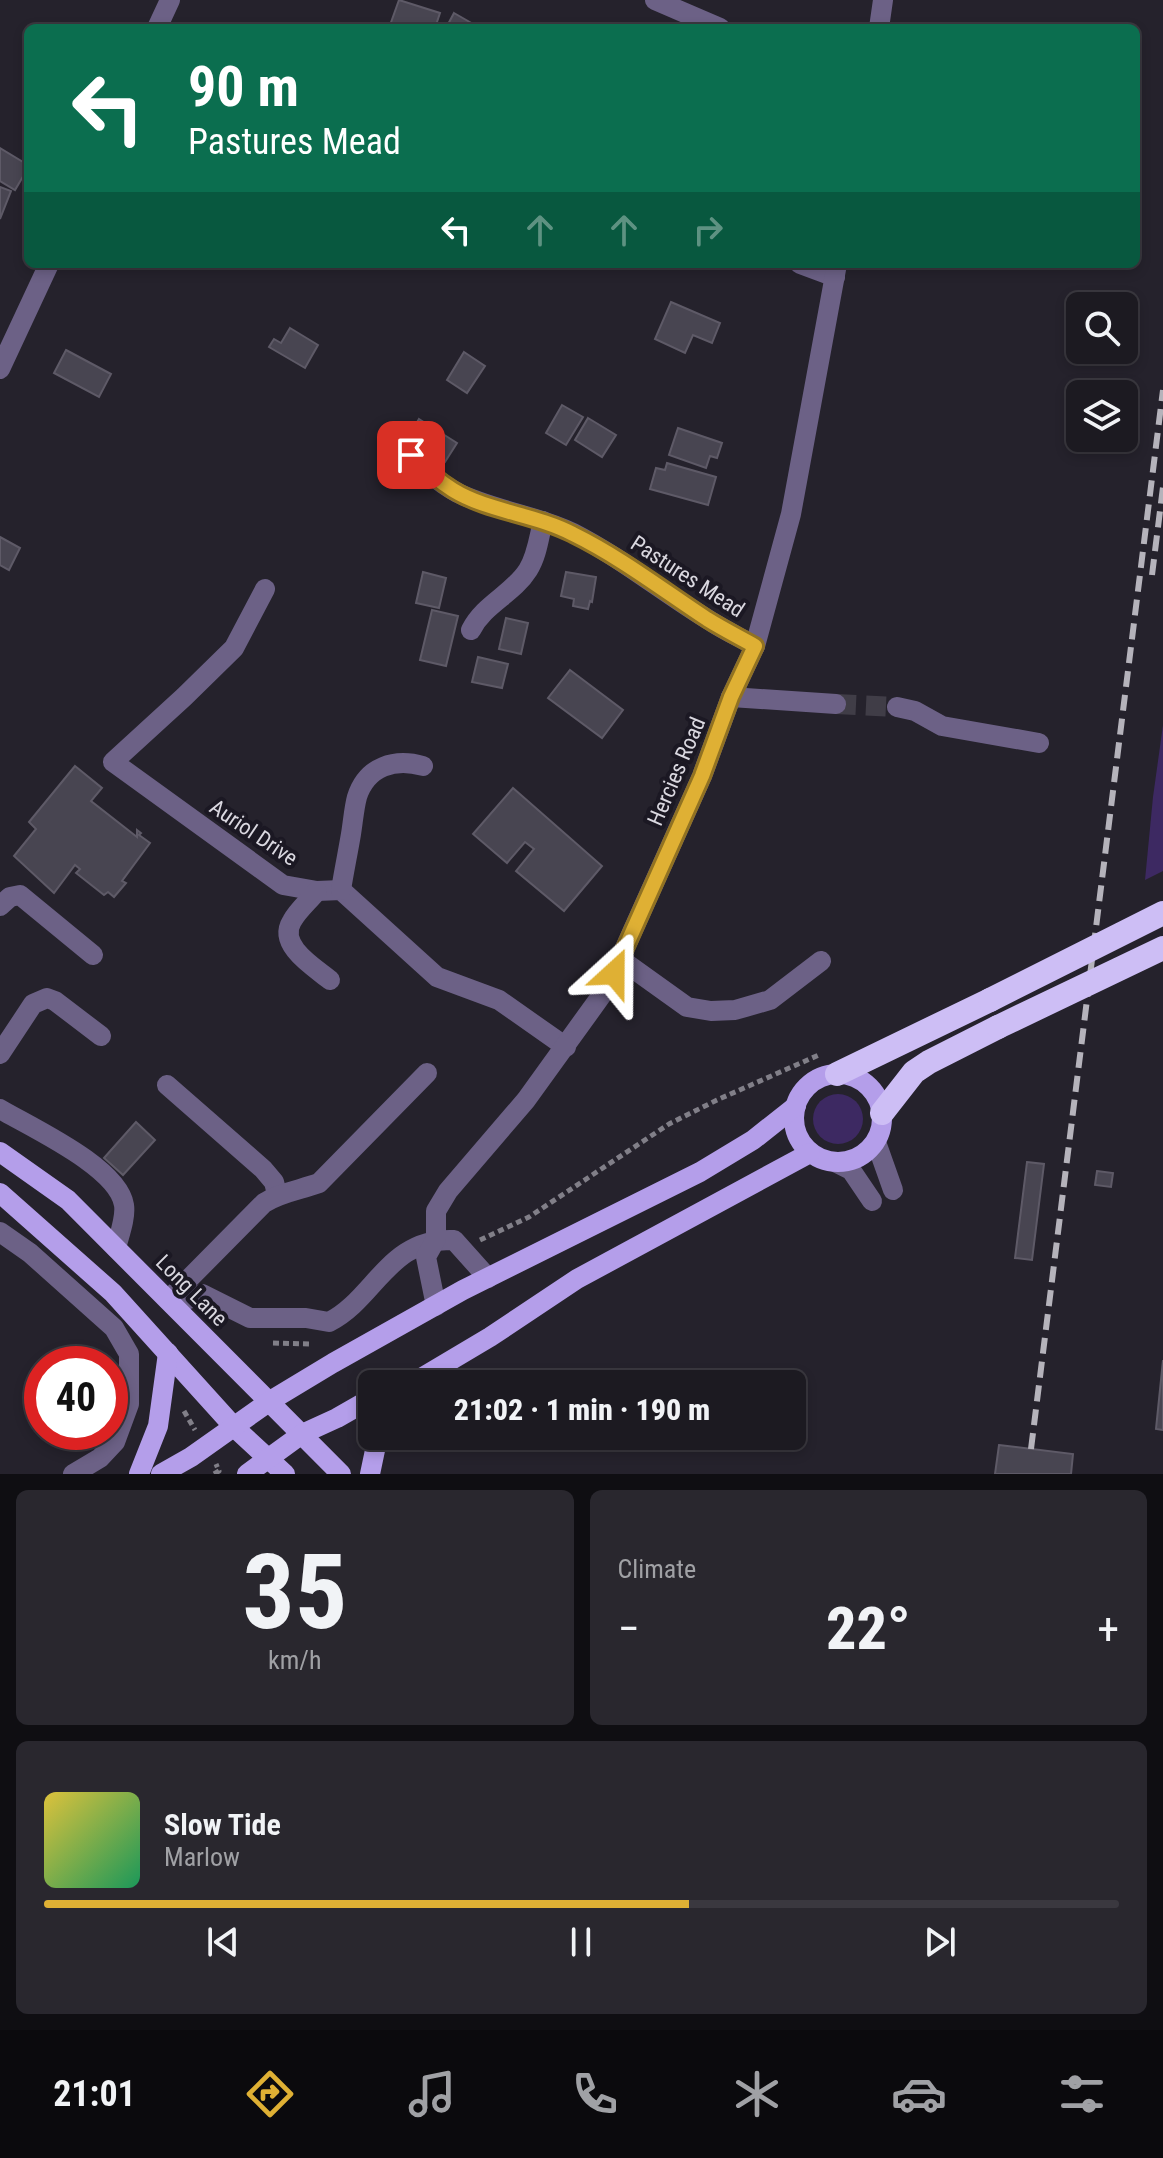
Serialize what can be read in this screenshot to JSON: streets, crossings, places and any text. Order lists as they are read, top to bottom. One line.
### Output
{"streets":{"main road":["Long Lane"],"street":["Pastures Mead","Hercies Road","Auriol Drive"]},"crossings":[["Pastures Mead","Hercies Road"]],"page":{"turn":["90 m","Pastures Mead"],"limit":"40","trip":"21:02 · 1 min · 190 m","tile":[["35","km/h"],"Climate"],"heat":["−","22°","+"],"song":["Slow Tide","Marlow"],"tabs":"21:01"}}
